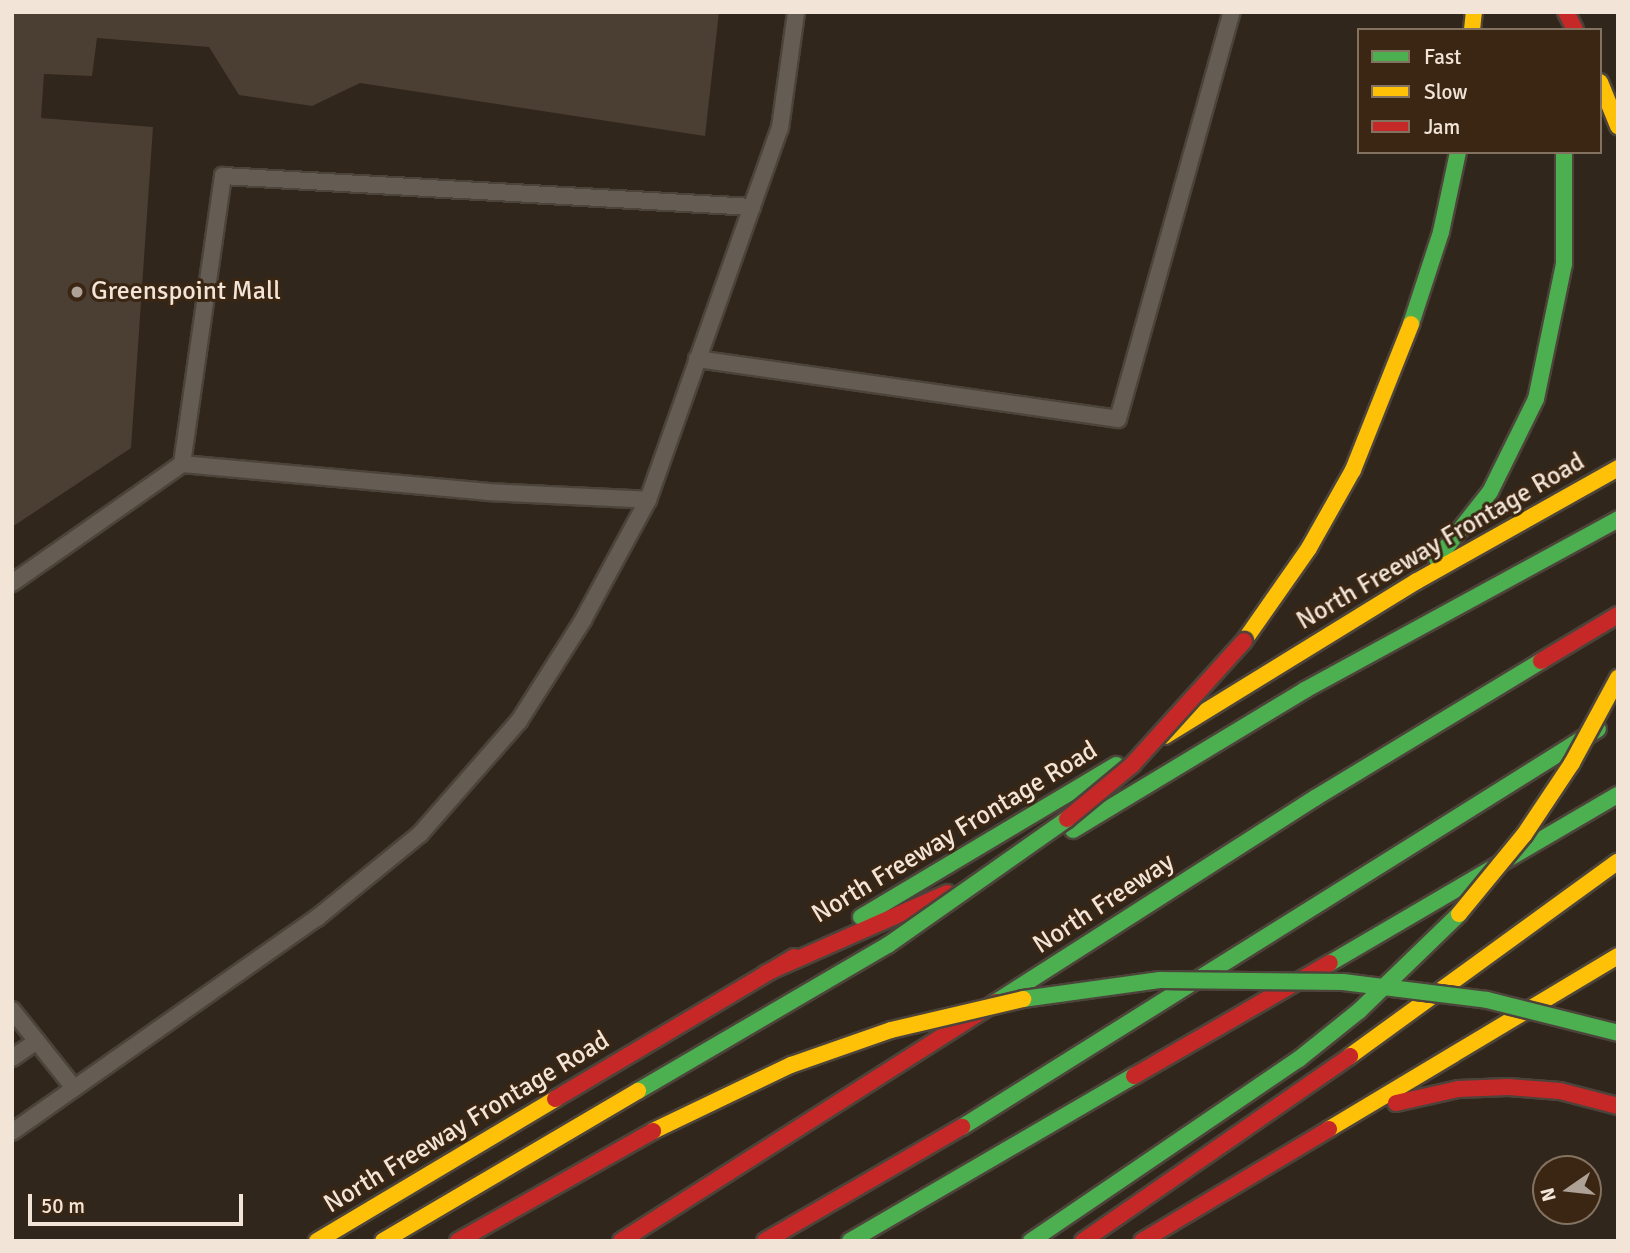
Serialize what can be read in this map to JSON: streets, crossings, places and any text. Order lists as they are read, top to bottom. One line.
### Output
{"streets":{"main road":["North Freeway Frontage Road","North Freeway"]},"places":["Greenspoint Mall"],"legend":["Fast","Slow","Jam"],"scale_bar":"50 m","north":"left"}
